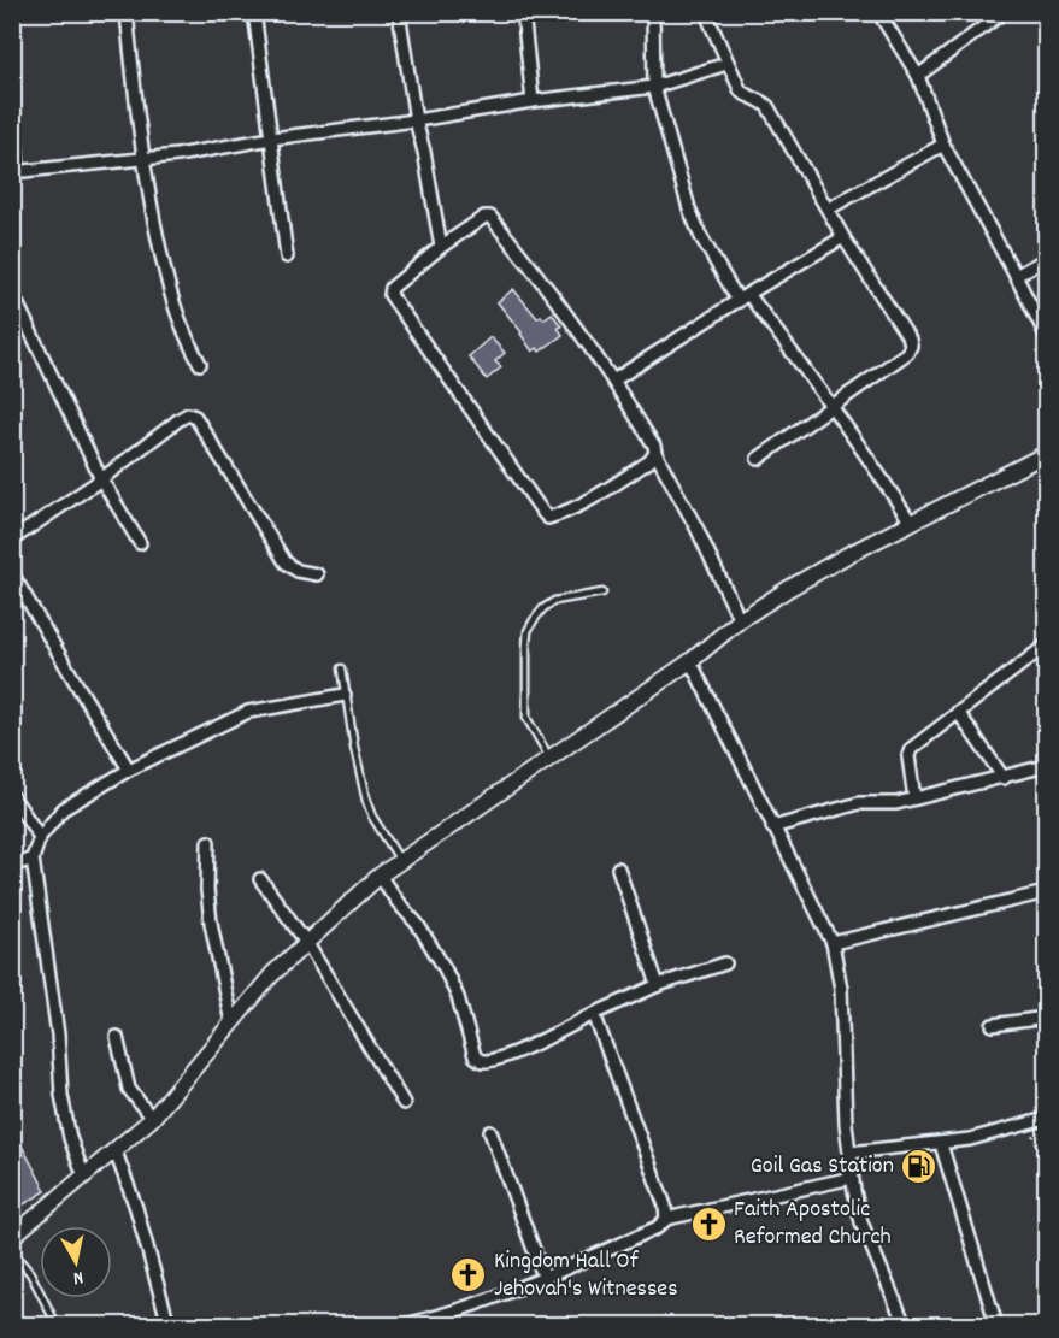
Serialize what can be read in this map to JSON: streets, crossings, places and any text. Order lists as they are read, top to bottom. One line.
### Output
{"places":{"fuel station":["Goil Gas Station"],"church":["Faith Apostolic Reformed Church","Kingdom Hall Of Jehovah's Witnesses"]},"north":"bottom"}
